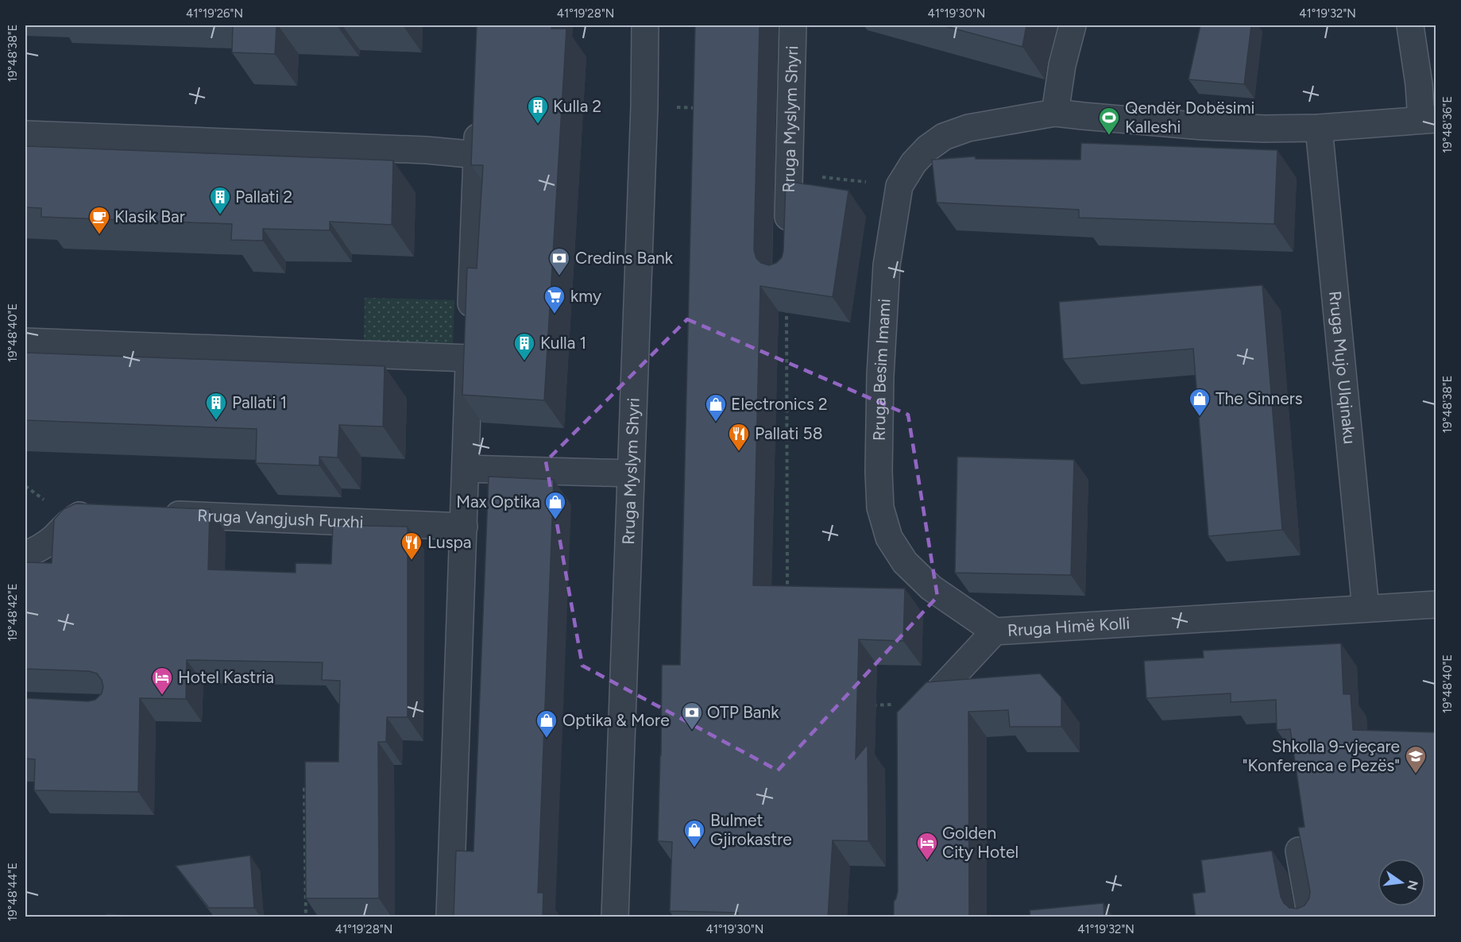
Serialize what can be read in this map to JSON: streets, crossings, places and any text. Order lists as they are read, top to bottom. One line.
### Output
{"streets":{"street":["Rruga Myslym Shyri","Rruga Mujo Ulqinaku","Rruga Besim Imami","Rruga Vangjush Furxhi","Rruga Himë Kolli"]},"crossings":[["Rruga Mujo Ulqinaku","Rruga Himë Kolli"],["Rruga Besim Imami","Rruga Himë Kolli"]],"places":{"building":["Kulla 2","Pallati 2","Kulla 1","Pallati 1"],"sports":["Qendër Dobësimi Kalleshi"],"cafe":["Klasik Bar"],"bank":["Credins Bank","OTP Bank"],"supermarket":["kmy"],"shop":["The Sinners","Electronics 2","Max Optika","Optika & More","Bulmet Gjirokastre"],"restaurant":["Pallati 58","Luspa"],"hotel":["Hotel Kastria","Golden City Hotel"],"school or university":["Shkolla 9-vjeçare \"Konferenca e Pezës\""]},"north":"right","coordinates":["41°19'26\"N","41°19'28\"N","41°19'30\"N","41°19'32\"N","19°48'38\"E","19°48'36\"E","19°48'40\"E","19°48'42\"E","19°48'44\"E"]}
